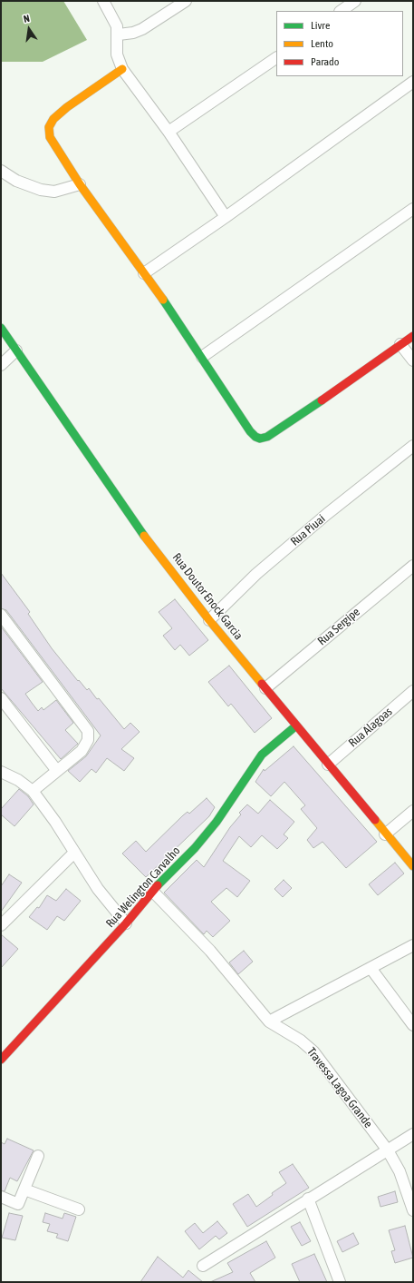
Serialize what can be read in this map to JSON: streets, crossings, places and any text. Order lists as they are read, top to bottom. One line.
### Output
{"streets":{"street":["Rua Piuai","Rua Doutor Enock Garcia","Rua Sergipe","Rua Alagoas","Rua Welington Carvalho","Travessa Lagoa Grande"]},"crossings":[["Rua Piuai","Rua Doutor Enock Garcia"],["Rua Doutor Enock Garcia","Rua Sergipe"],["Rua Doutor Enock Garcia","Rua Alagoas"],["Rua Doutor Enock Garcia","Rua Welington Carvalho"],["Rua Welington Carvalho","Travessa Lagoa Grande"]],"legend":["Livre","Lento","Parado"],"north":"top"}
